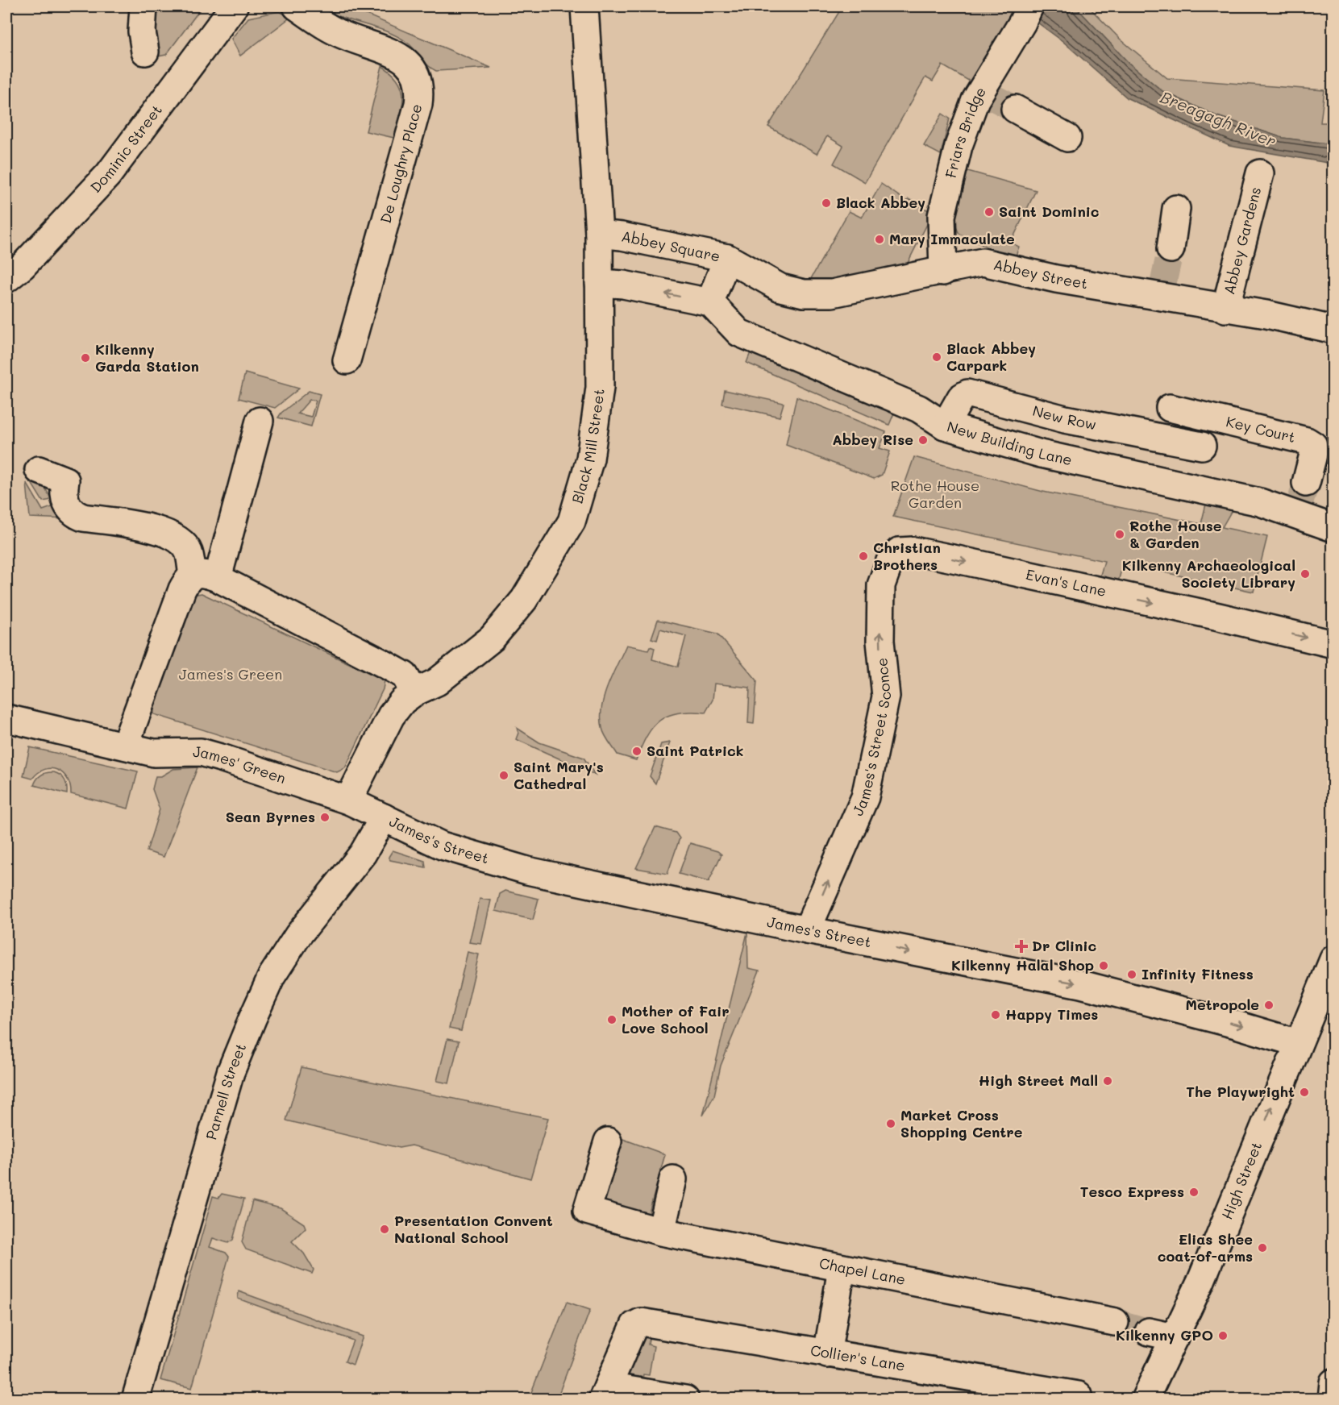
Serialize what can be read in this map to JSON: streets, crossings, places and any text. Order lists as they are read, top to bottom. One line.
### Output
{"streets":{"street":["Friars Bridge","Dominic Street","De Loughry Place","Abbey Gardens","Abbey Square","Abbey Street","New Row","Key Court","New Building Lane","Black Mill Street","Evan's Lane","James's Street Sconce","James' Green","James's Street","Parnell Street","High Street","Chapel Lane","Collier's Lane"]},"crossings":[["Friars Bridge","Abbey Street"],["Abbey Gardens","Abbey Street"],["Abbey Square","Abbey Street"],["Abbey Square","New Building Lane"],["Abbey Square","Black Mill Street"],["New Row","New Building Lane"],["Black Mill Street","James' Green"],["Black Mill Street","James's Street"],["Evan's Lane","James's Street Sconce"],["James's Street Sconce","James's Street"],["James' Green","James's Street"],["James's Street","Parnell Street"],["James's Street","High Street"]],"one_way":["Evan's Lane","James's Street Sconce","James's Street","High Street"],"water":["Breagagh River"],"parks":["Rothe House Garden","James's Green"],"places":{"other":["Black Abbey","Saint Dominic","Mary Immaculate","Black Abbey Carpark","Kilkenny Garda Station","Abbey Rise","Rothe House & Garden","Christian Brothers","Kilkenny Archaeological Society Library","Saint Patrick","Saint Mary's Cathedral","Sean Byrnes","Kilkenny Halal Shop","Infinity Fitness","Metropole","Happy Times","Mother of Fair Love School","High Street Mall","The Playwright","Market Cross Shopping Centre","Tesco Express","Presentation Convent National School","Elias Shee coat-of-arms","Kilkenny GPO"],"health":["Dr Clinic"]}}
